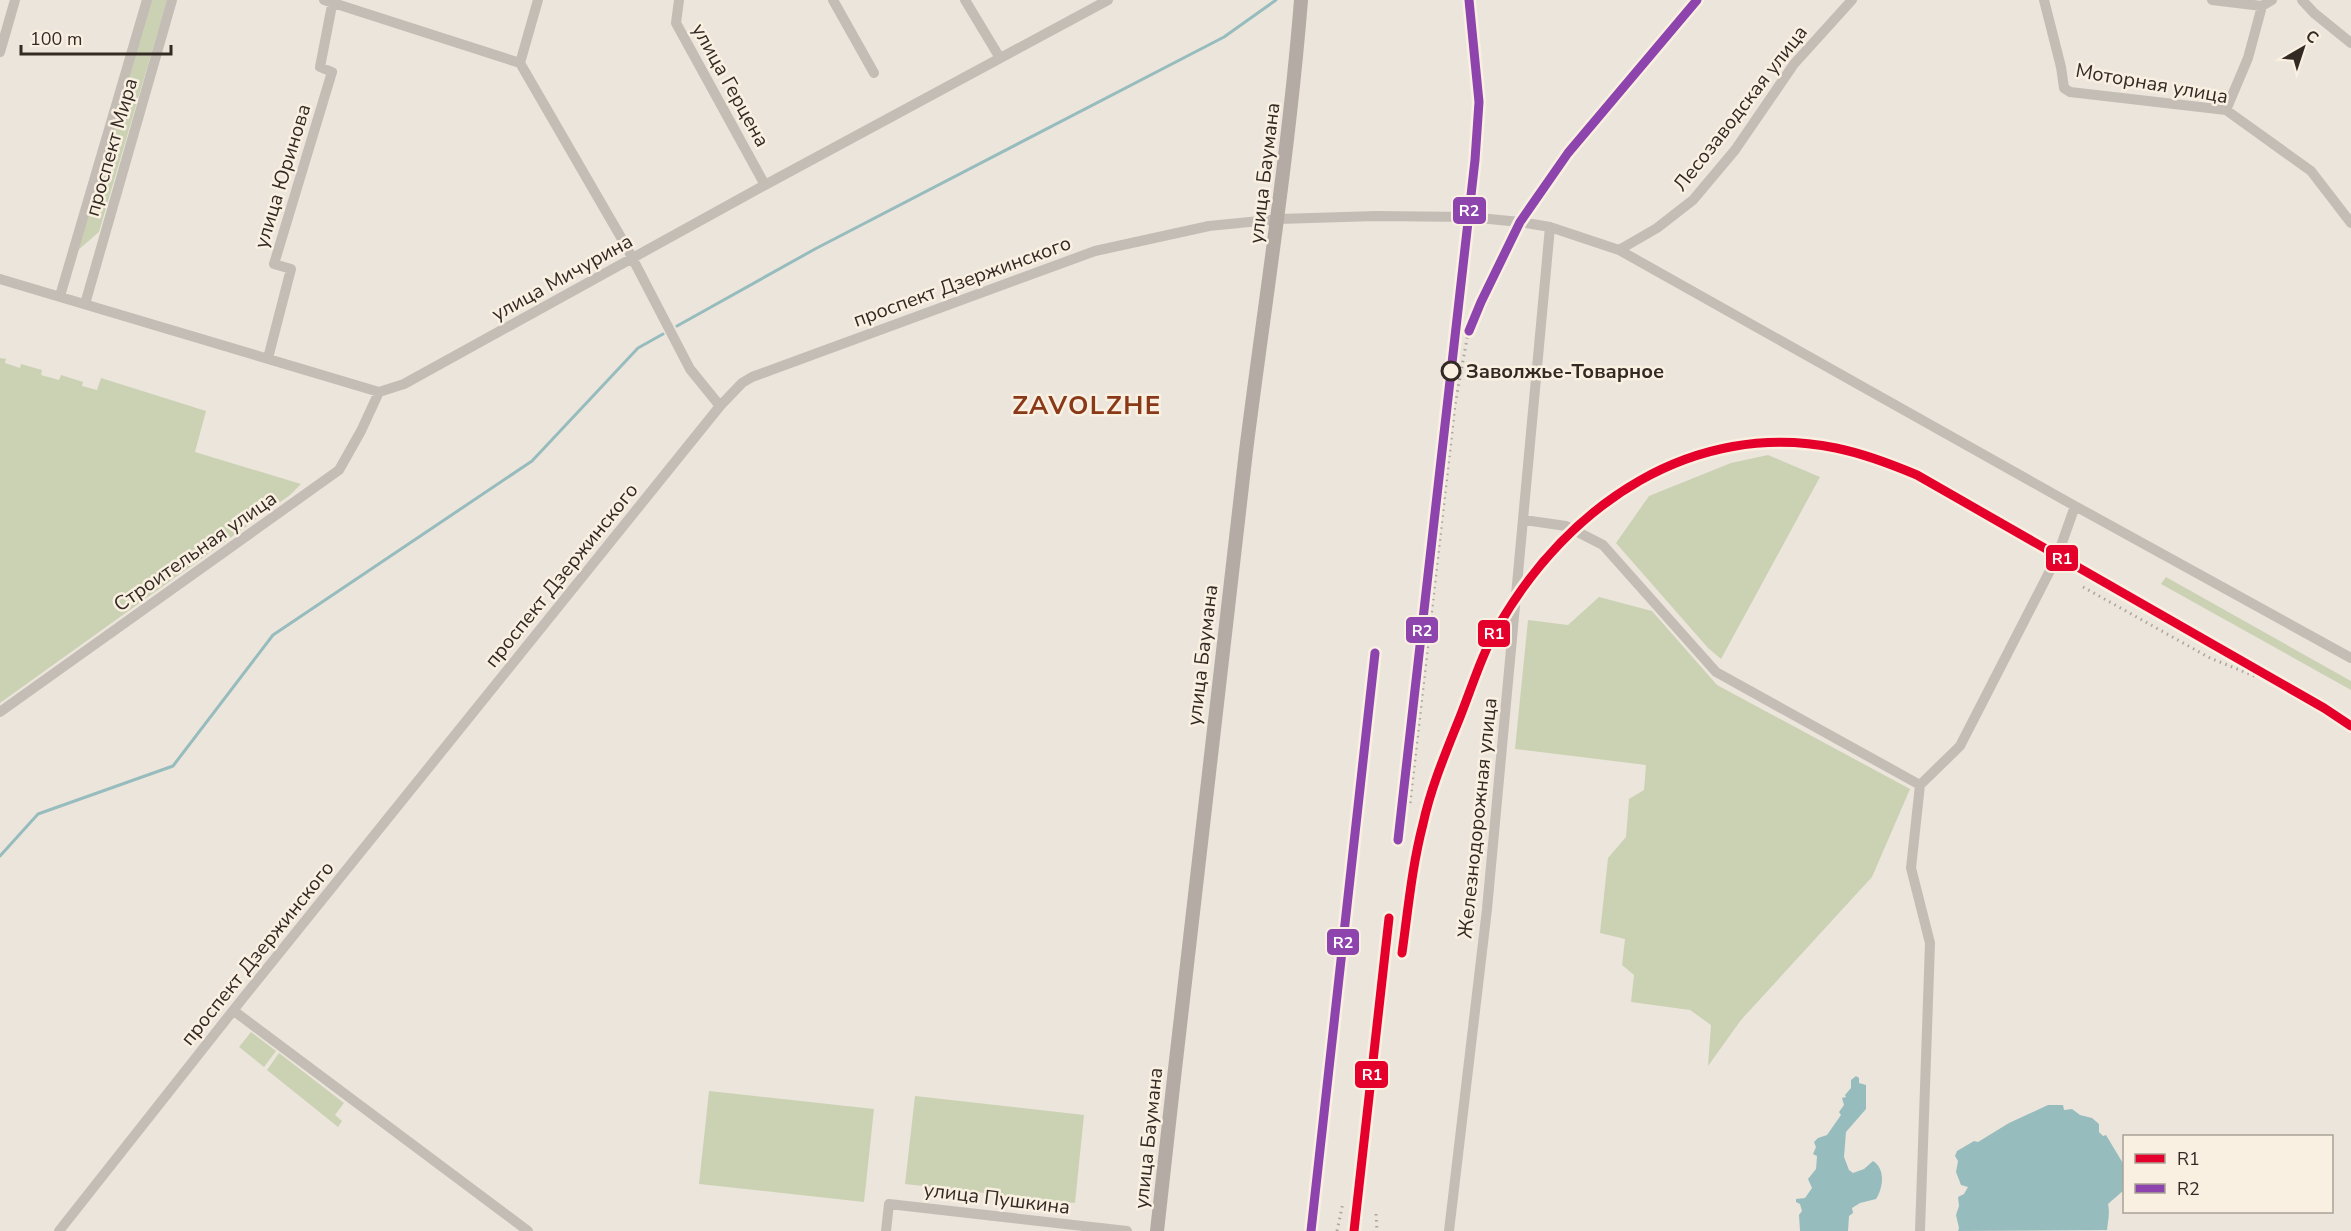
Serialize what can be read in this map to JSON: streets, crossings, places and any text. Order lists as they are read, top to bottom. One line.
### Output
{"streets":{"main road":["улица Баумана"],"street":["Моторная улица","улица Герцена","Лесозаводская улица","проспект Мира","улица Юринова","улица Мичурина","проспект Дзержинского","Строительная улица","Железнодорожная улица","улица Пушкина"]},"crossings":[["улица Герцена","улица Мичурина"],["Лесозаводская улица","проспект Дзержинского"],["улица Баумана","проспект Дзержинского"],["улица Мичурина","Строительная улица"],["проспект Дзержинского","Железнодорожная улица"]],"districts":["ZAVOLZHE"],"places":["Заволжье-Товарное"],"lines":["transit line R2","transit line R1"],"legend":["R1","R2"],"scale_bar":"100 m","north":"top right"}
